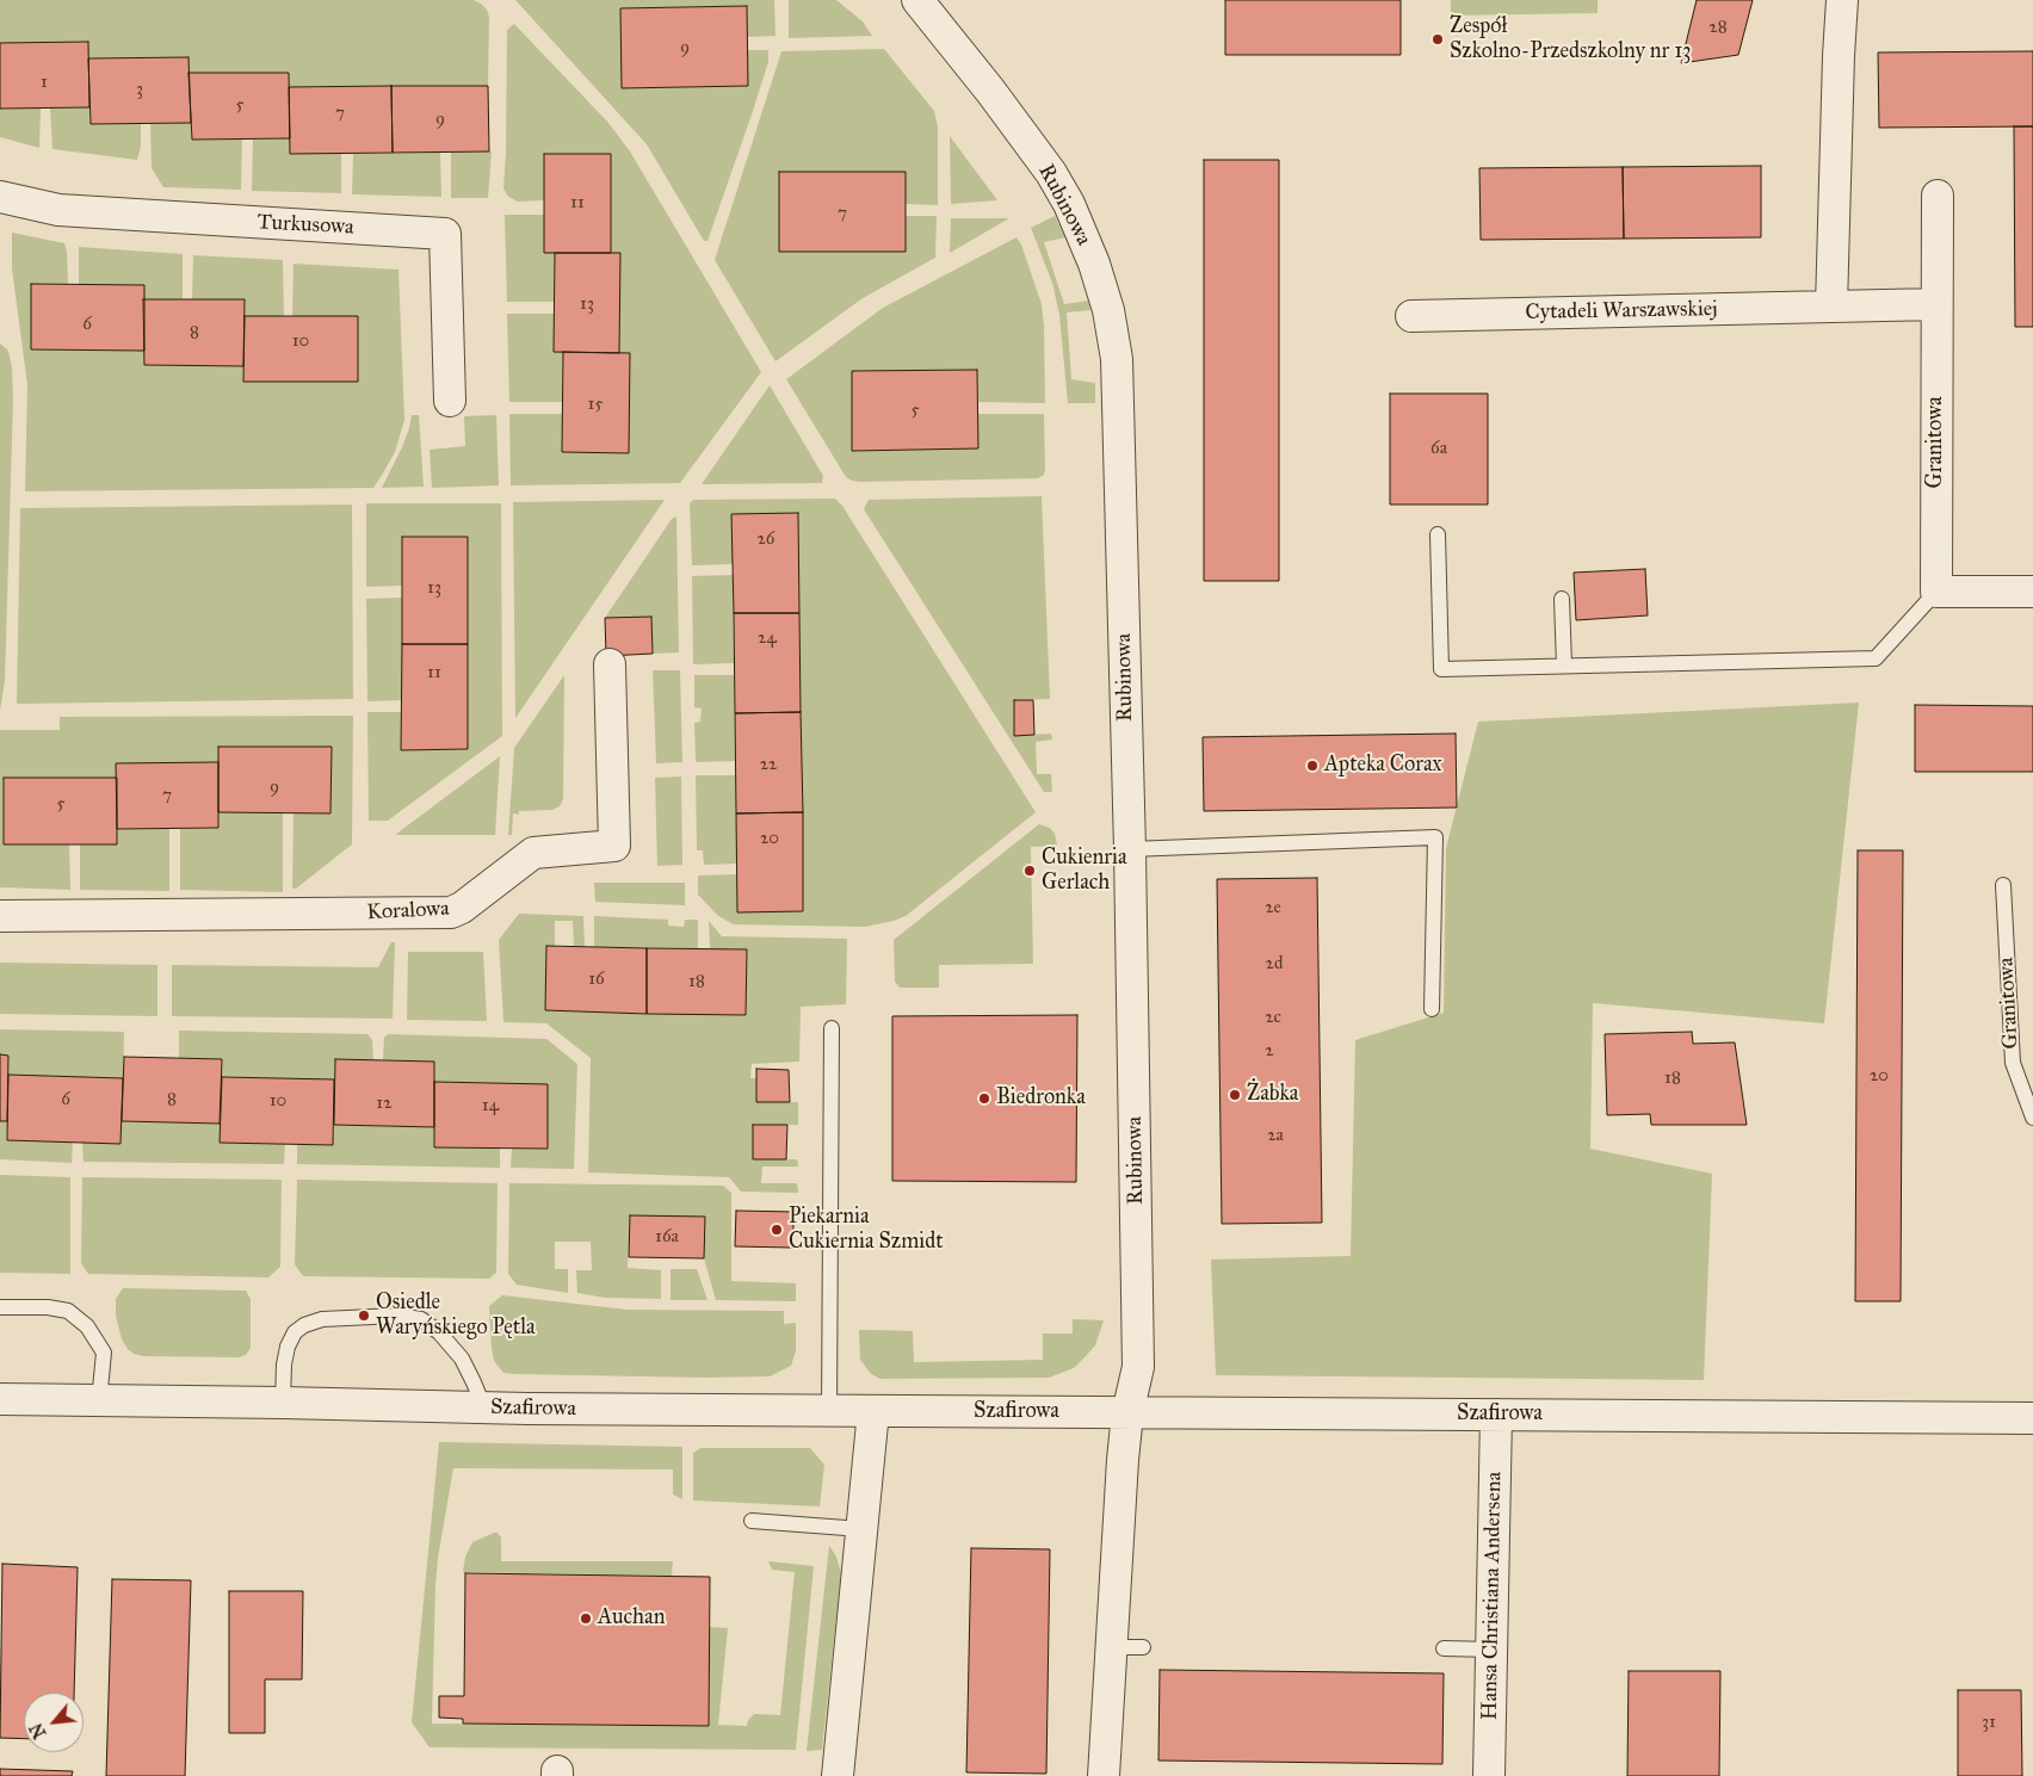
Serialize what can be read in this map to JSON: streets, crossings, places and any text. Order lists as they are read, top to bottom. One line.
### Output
{"streets":{"street":["Rubinowa","Turkusowa","Cytadeli Warszawskiej","Granitowa","Koralowa","Szafirowa","Hansa Christiana Andersena"]},"crossings":[["Rubinowa","Szafirowa"],["Cytadeli Warszawskiej","Granitowa"],["Szafirowa","Hansa Christiana Andersena"]],"places":["Zespół Szkolno-Przedszkolny nr 13","Apteka Corax","Cukienria Gerlach","Żabka","Biedronka","Piekarnia Cukiernia Szmidt","Osiedle Waryńskiego Pętla","Auchan"],"house_numbers":["28","9","1","3","5","7","9","11","7","13","6","8","10","15","5","6a","26","13","24","11","22","9","7","5","20","2e","2d","16","18","2c","2","20","18","6","8","10","12","14","2a","16a","31"],"north":"bottom left"}
